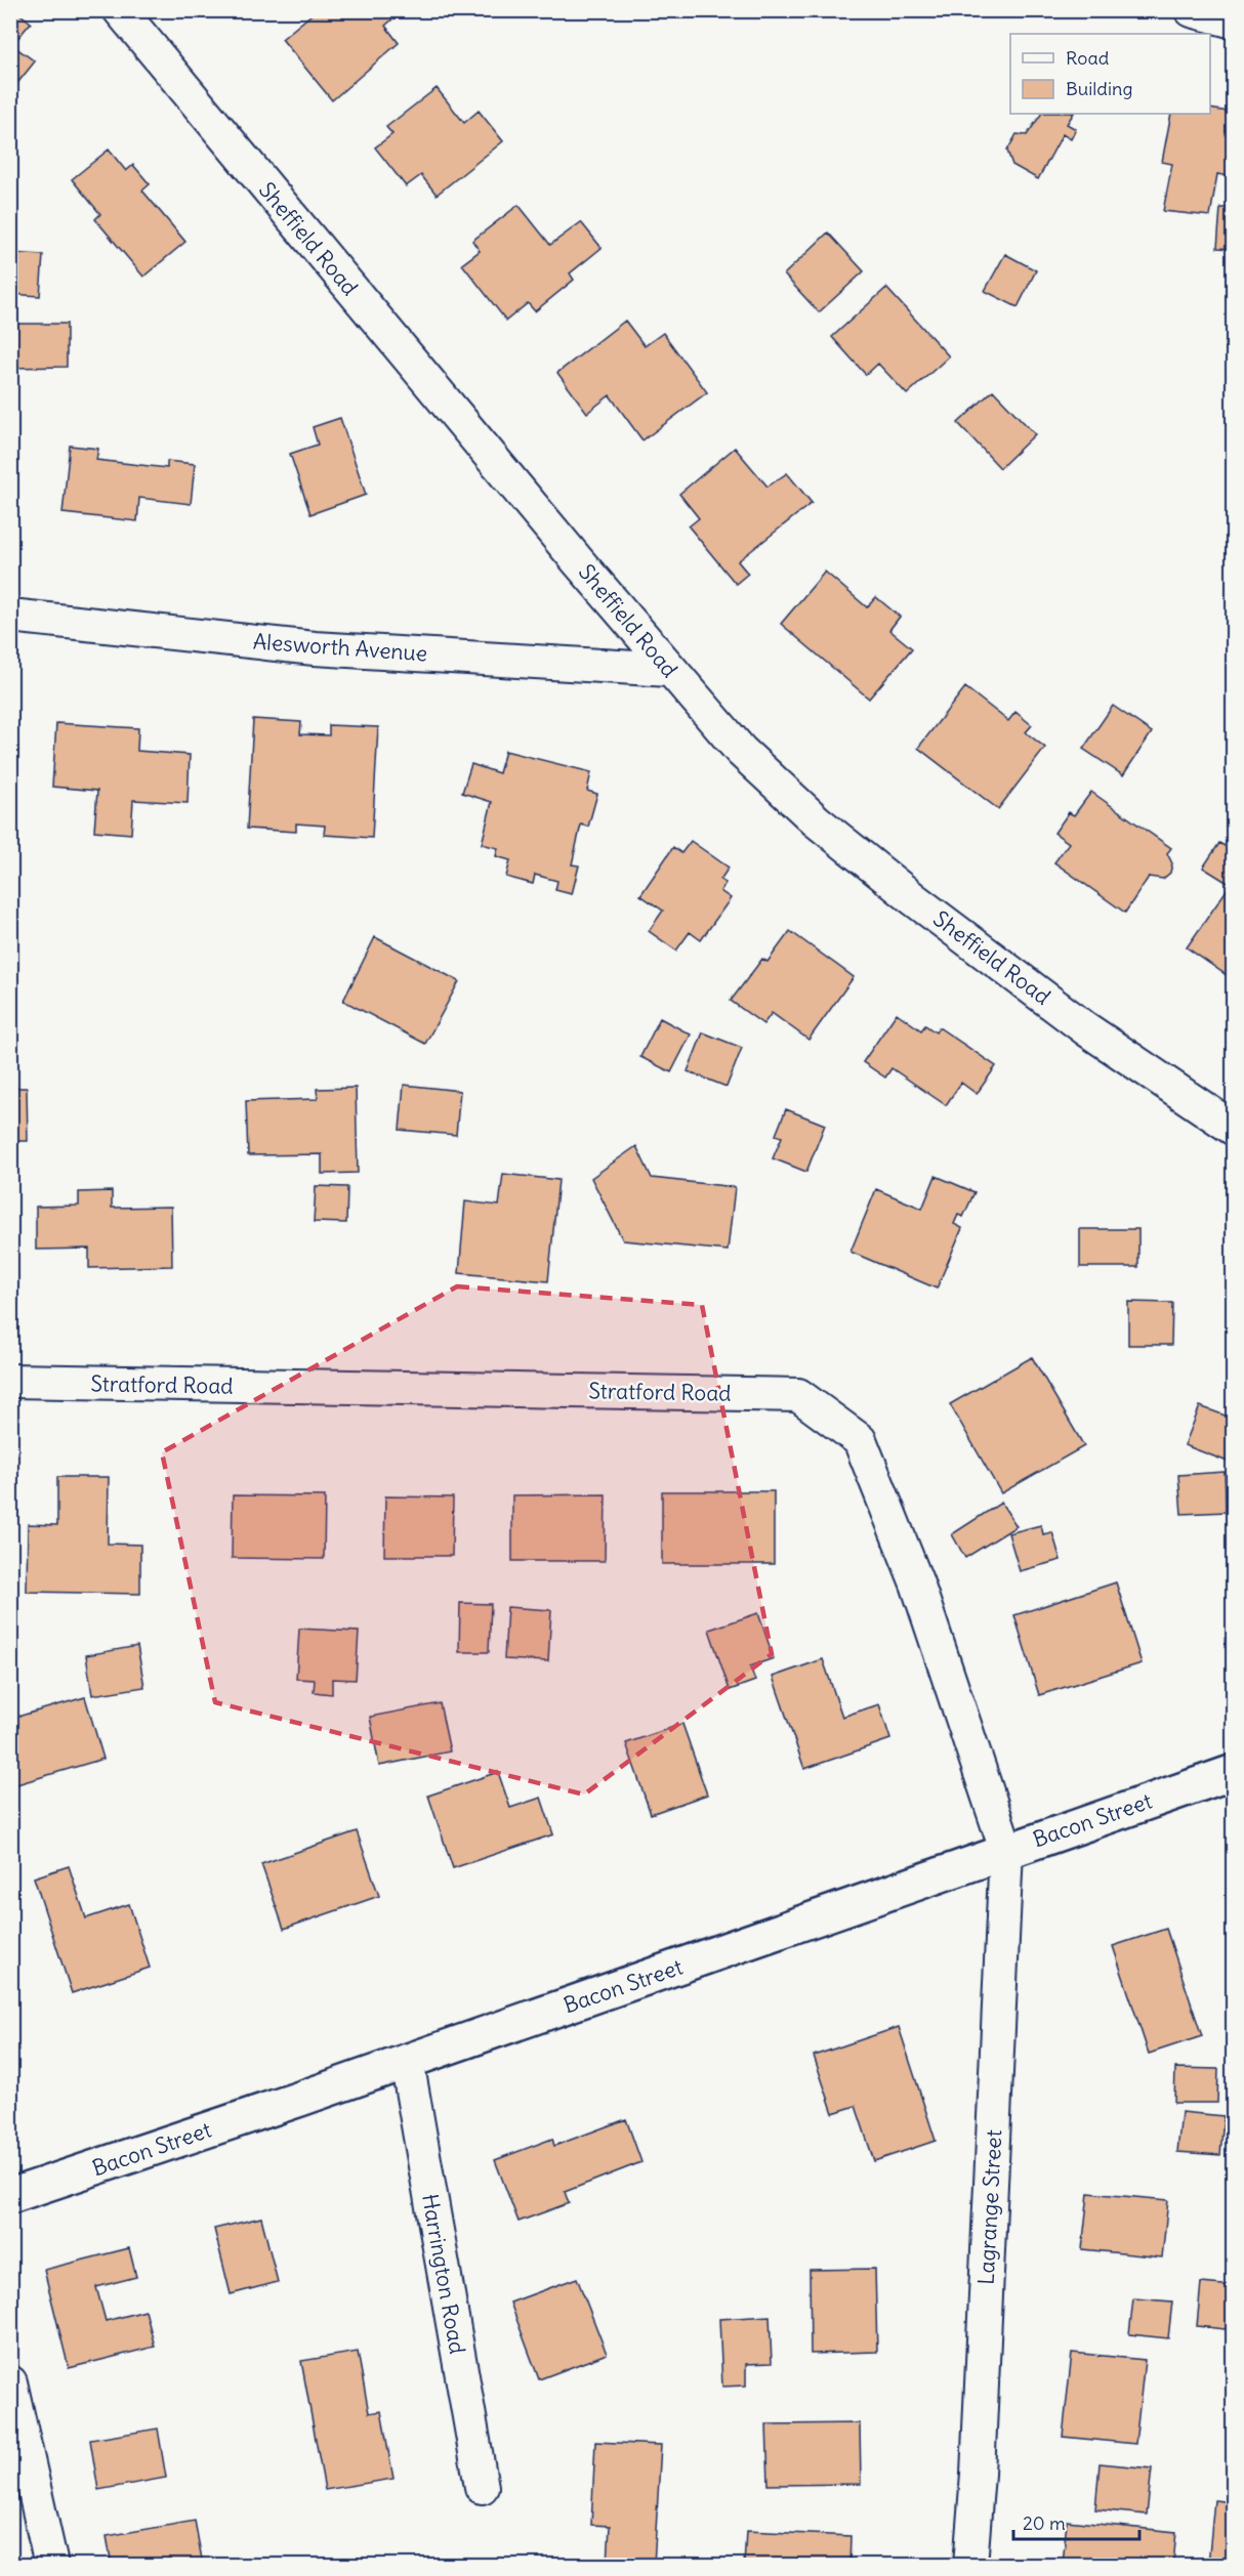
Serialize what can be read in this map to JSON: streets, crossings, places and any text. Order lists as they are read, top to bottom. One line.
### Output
{"streets":{"street":["Sheffield Road","Alesworth Avenue","Stratford Road","Bacon Street","Lagrange Street","Harrington Road"]},"crossings":[["Sheffield Road","Alesworth Avenue"],["Stratford Road","Bacon Street"],["Stratford Road","Lagrange Street"],["Bacon Street","Lagrange Street"],["Bacon Street","Harrington Road"]],"legend":["Road","Building"],"scale_bar":"20 m"}
